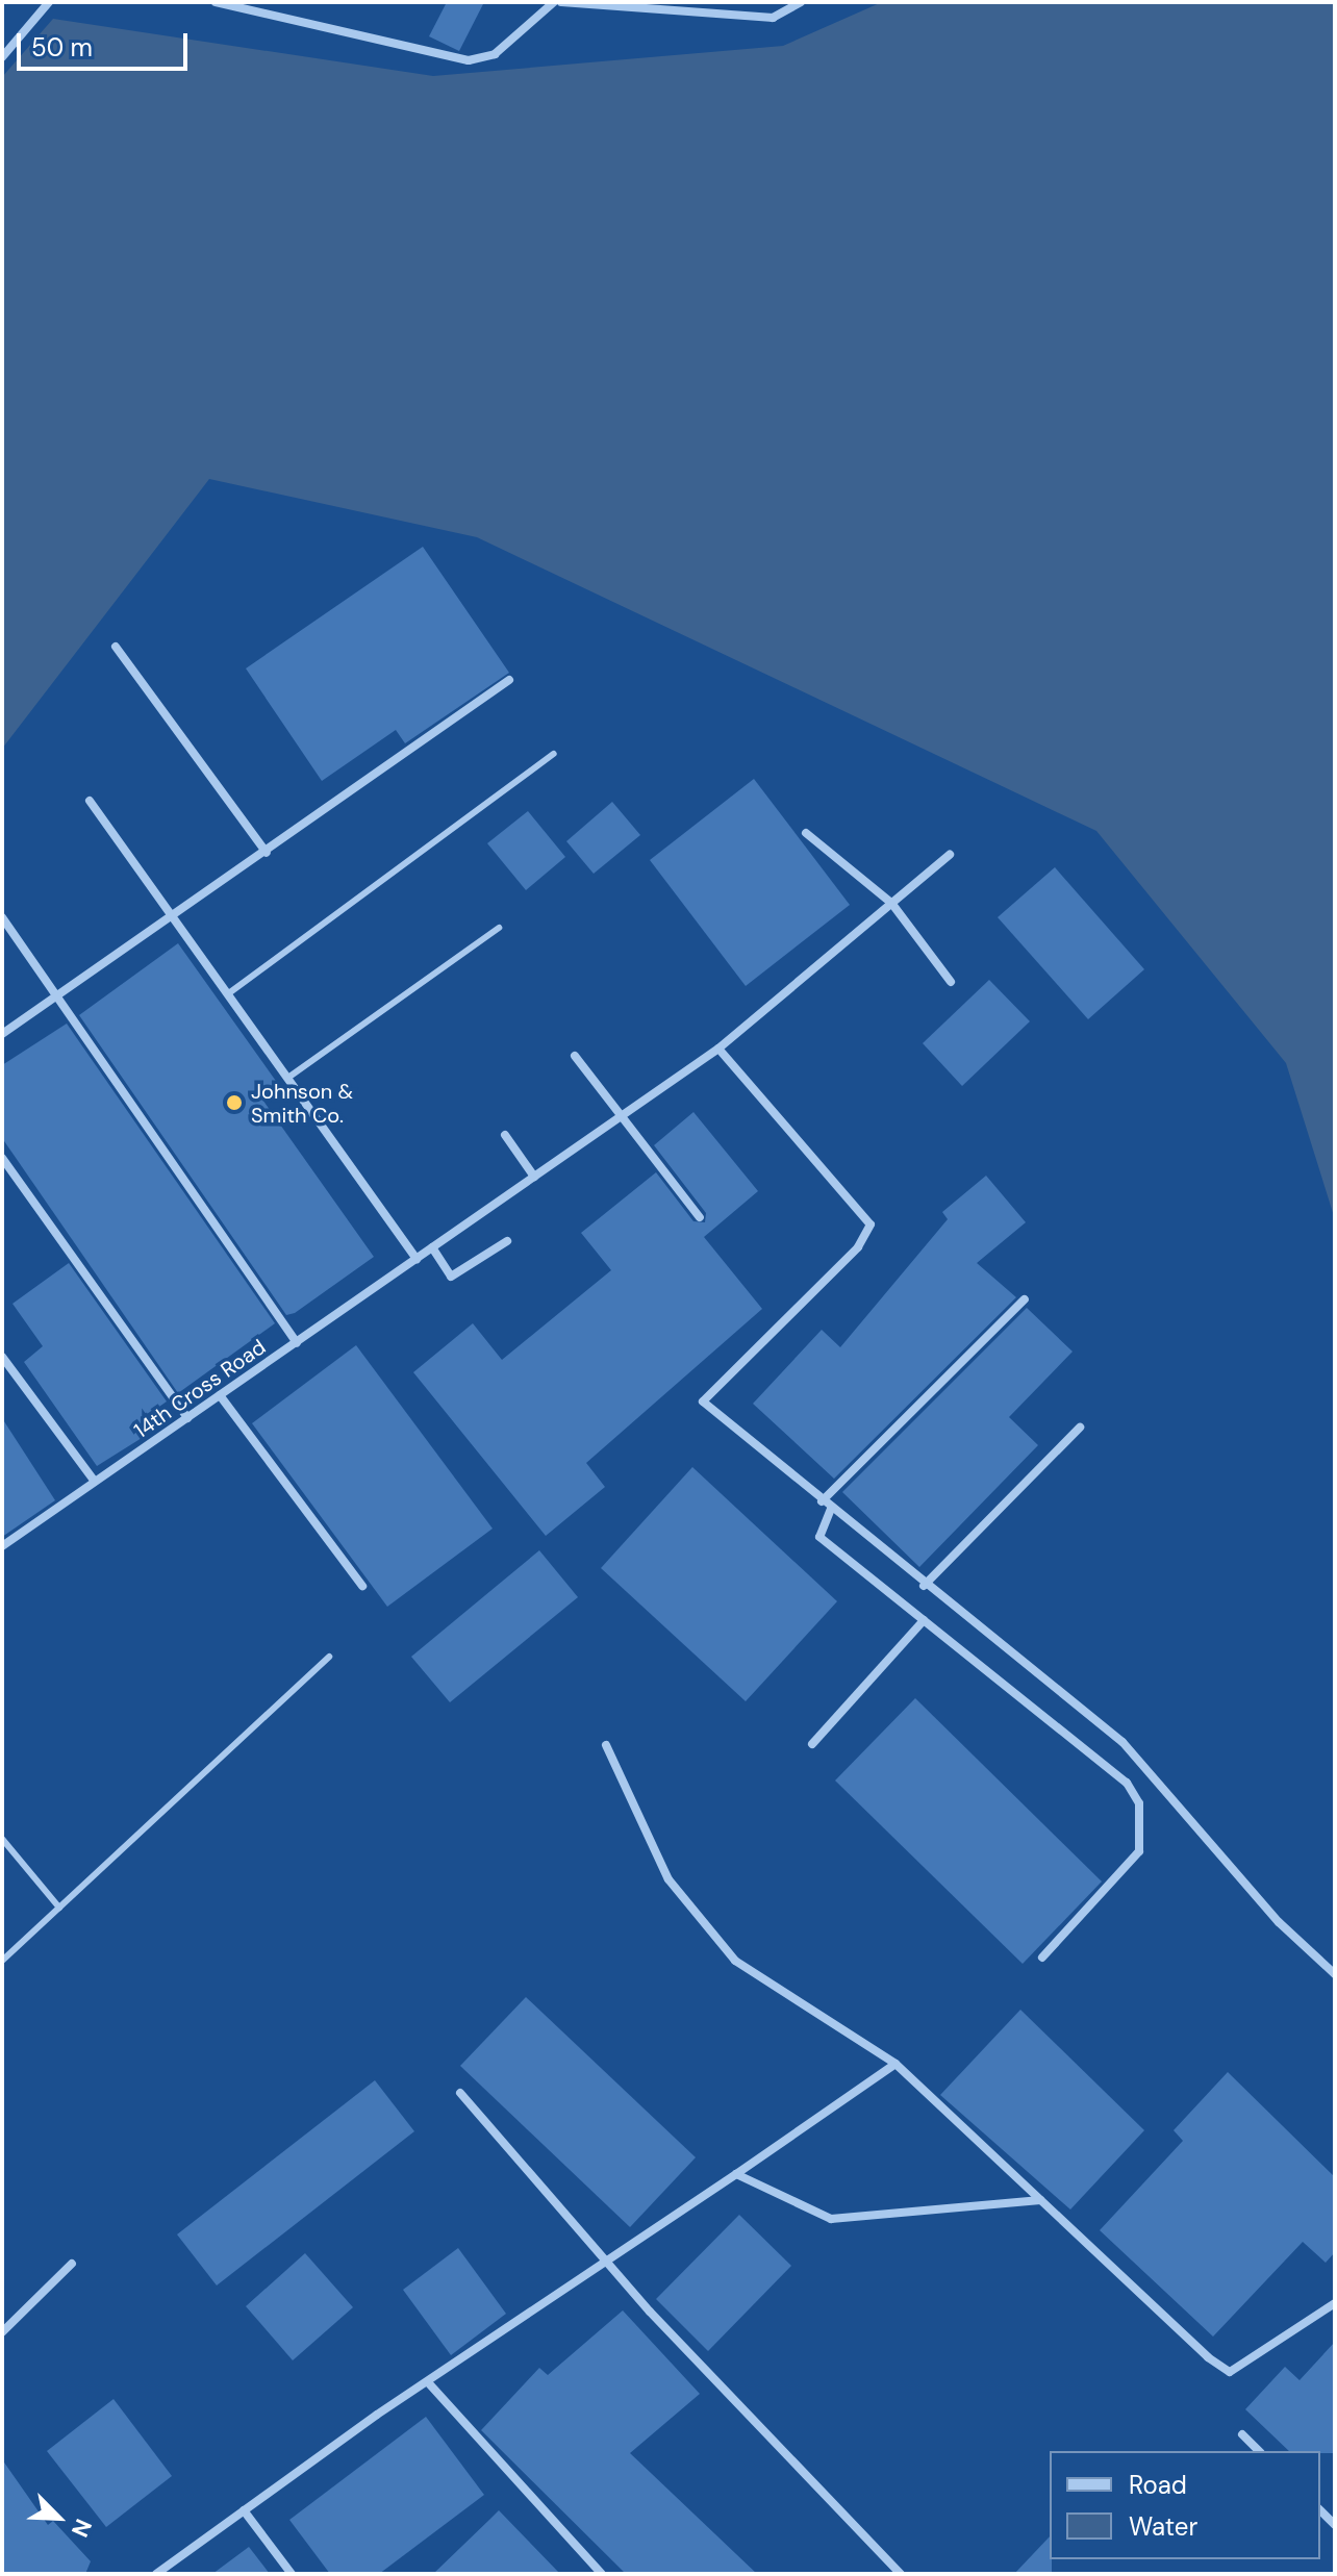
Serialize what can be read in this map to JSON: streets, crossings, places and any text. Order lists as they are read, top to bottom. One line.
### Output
{"streets":{"street":["14th Cross Road"]},"places":["Johnson & Smith Co."],"legend":["Road","Water"],"scale_bar":"50 m","north":"bottom right"}
